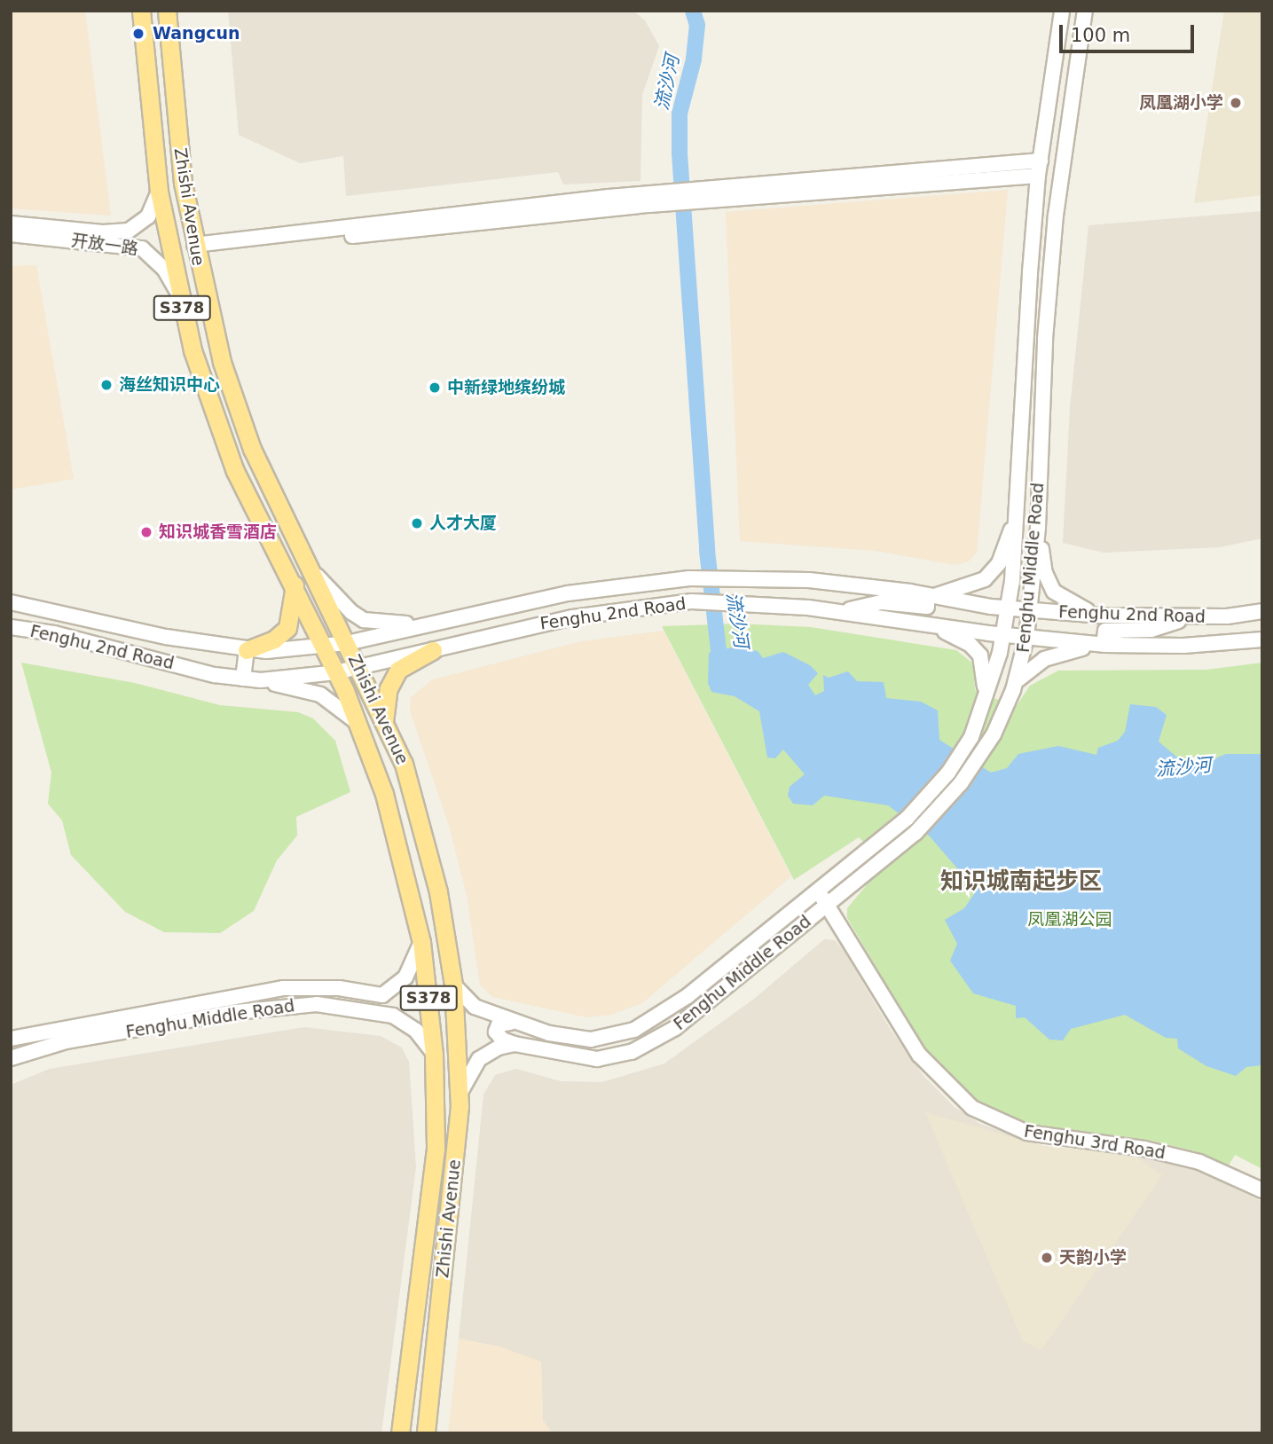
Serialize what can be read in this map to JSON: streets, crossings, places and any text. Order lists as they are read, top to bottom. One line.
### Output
{"streets":{"main road":["Zhishi Avenue","S378"],"street":["开放一路","Fenghu Middle Road","Fenghu 2nd Road","Fenghu 3rd Road"]},"crossings":[["Zhishi Avenue","开放一路"],["Zhishi Avenue","Fenghu Middle Road"],["Zhishi Avenue","Fenghu 2nd Road"],["Fenghu Middle Road","Fenghu 2nd Road"],["Fenghu Middle Road","Fenghu 3rd Road"]],"districts":["知识城南起步区"],"water":["流沙河"],"parks":["凤凰湖公园"],"places":["Wangcun","凤凰湖小学","海丝知识中心","中新绿地缤纷城","人才大厦","知识城香雪酒店","天韵小学"],"scale_bar":"100 m"}
